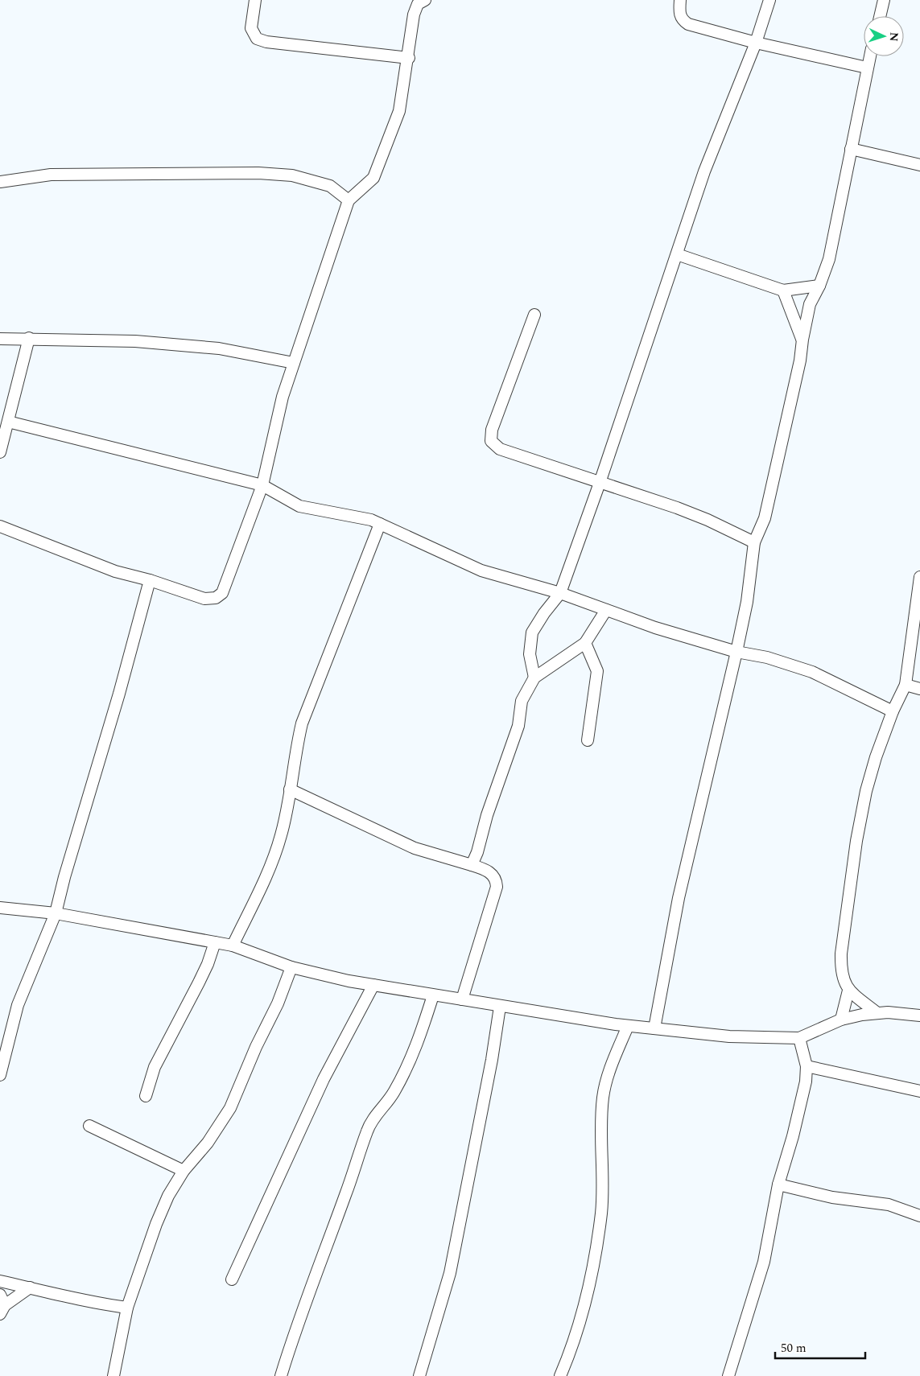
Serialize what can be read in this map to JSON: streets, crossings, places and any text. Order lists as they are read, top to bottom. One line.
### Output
{"scale_bar":"50 m","north":"right"}
